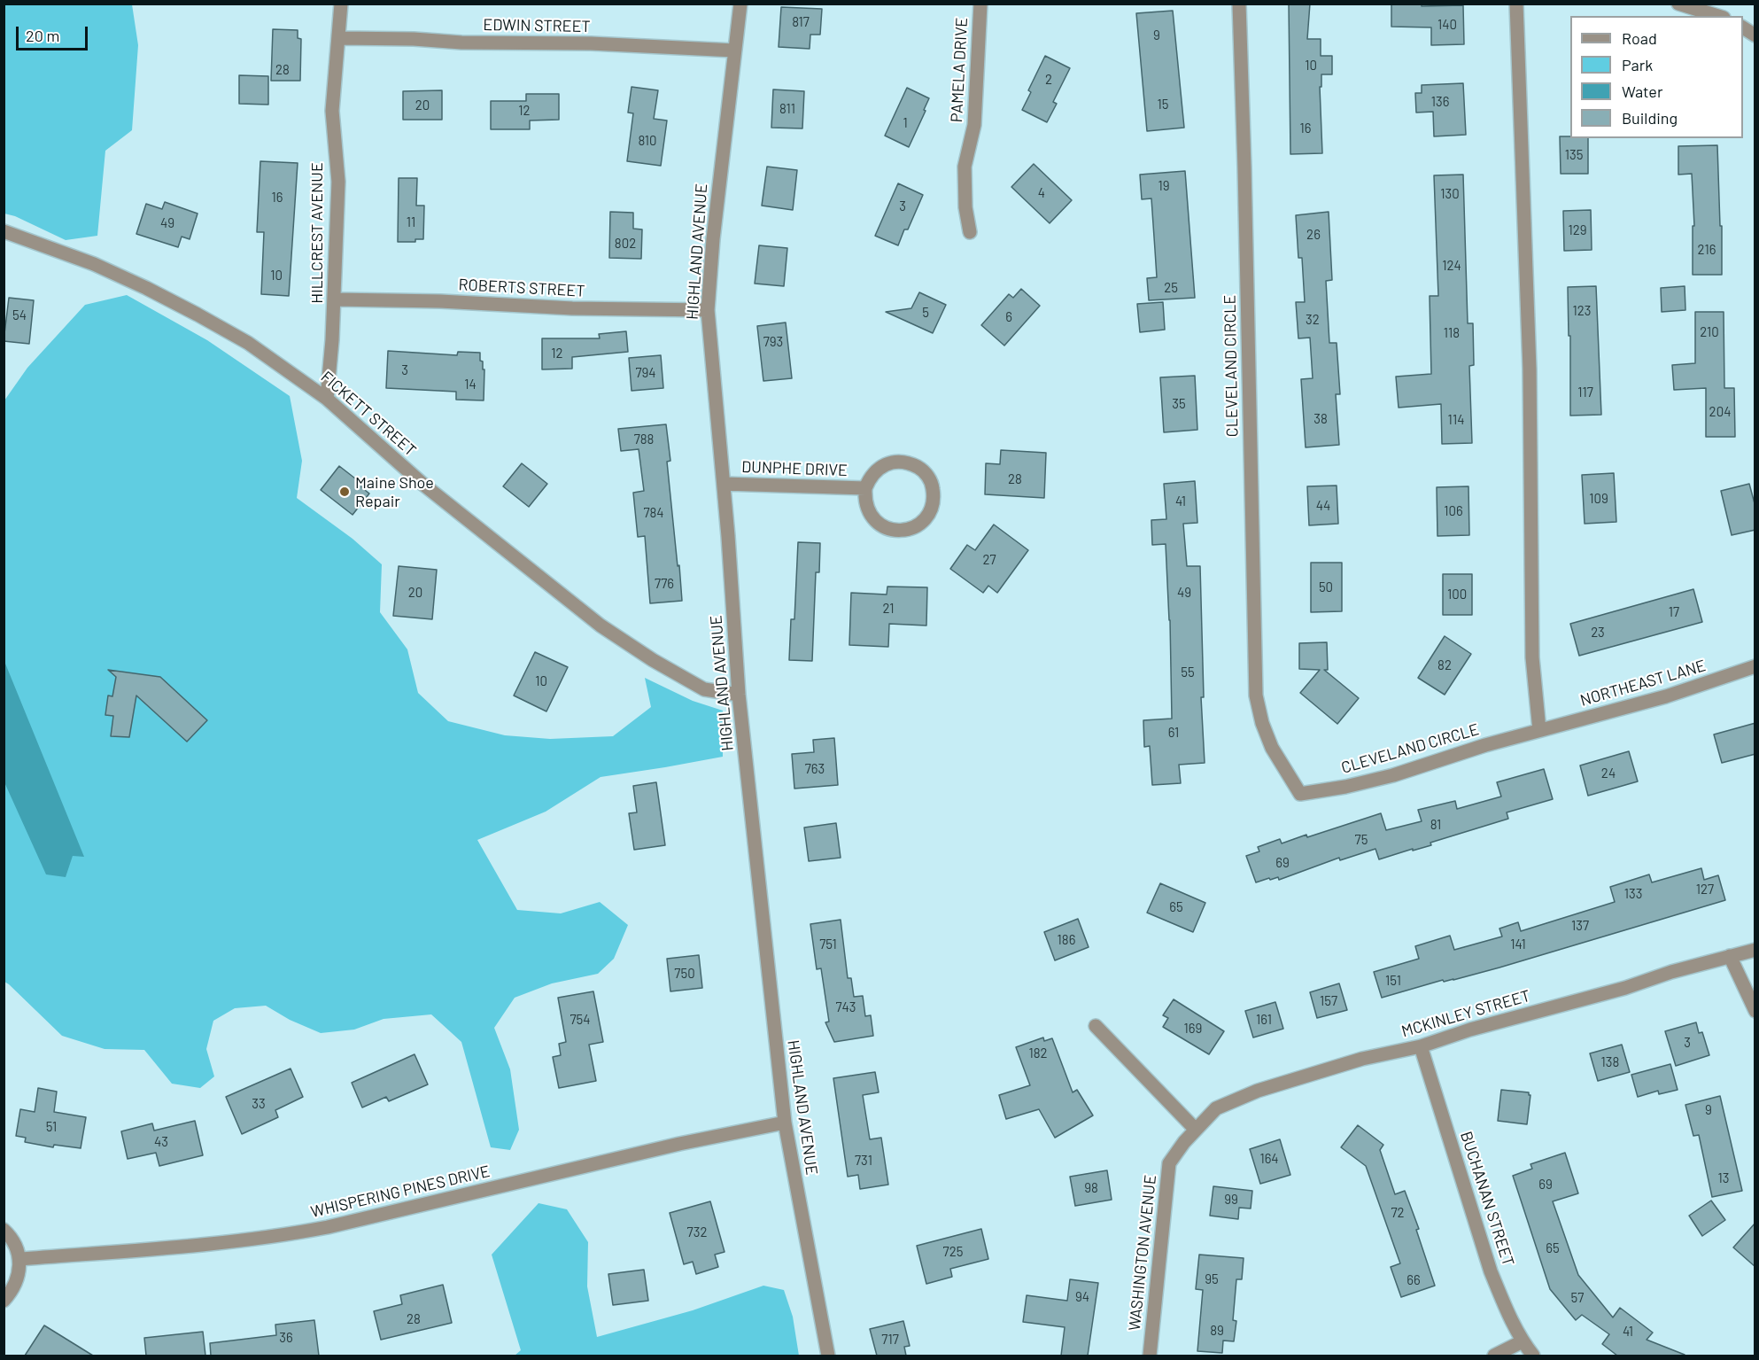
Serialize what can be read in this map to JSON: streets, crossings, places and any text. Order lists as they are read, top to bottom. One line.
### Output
{"streets":{"street":["EDWIN STREET","PAMELA DRIVE","HILLCREST AVENUE","HIGHLAND AVENUE","ROBERTS STREET","CLEVELAND CIRCLE","FICKETT STREET","DUNPHE DRIVE","NORTHEAST LANE","MCKINLEY STREET","WHISPERING PINES DRIVE","BUCHANAN STREET","WASHINGTON AVENUE"]},"crossings":[["EDWIN STREET","HILLCREST AVENUE"],["EDWIN STREET","HIGHLAND AVENUE"],["HILLCREST AVENUE","ROBERTS STREET"],["HILLCREST AVENUE","FICKETT STREET"],["HIGHLAND AVENUE","ROBERTS STREET"],["HIGHLAND AVENUE","FICKETT STREET"],["HIGHLAND AVENUE","DUNPHE DRIVE"],["HIGHLAND AVENUE","WHISPERING PINES DRIVE"],["CLEVELAND CIRCLE","NORTHEAST LANE"],["MCKINLEY STREET","BUCHANAN STREET"],["MCKINLEY STREET","WASHINGTON AVENUE"]],"places":["Maine Shoe Repair"],"house_numbers":["817","140","9","10","28","2","136","15","20","811","12","1","16","810","135","19","4","130","16","3","11","49","129","26","802","216","124","10","25","123","5","54","6","32","210","118","793","12","3","794","14","117","35","204","38","114","788","28","109","41","44","106","784","27","776","50","20","49","100","21","17","23","82","55","10","61","763","24","81","75","69","127","133","65","137","186","751","141","750","151","157","743","754","161","169","3","182","138","33","9","51","43","164","731","13","69","98","99","72","732","65","725","95","66","94","57","28","89","41","36","717"],"legend":["Road","Park","Water","Building"],"scale_bar":"20 m"}
